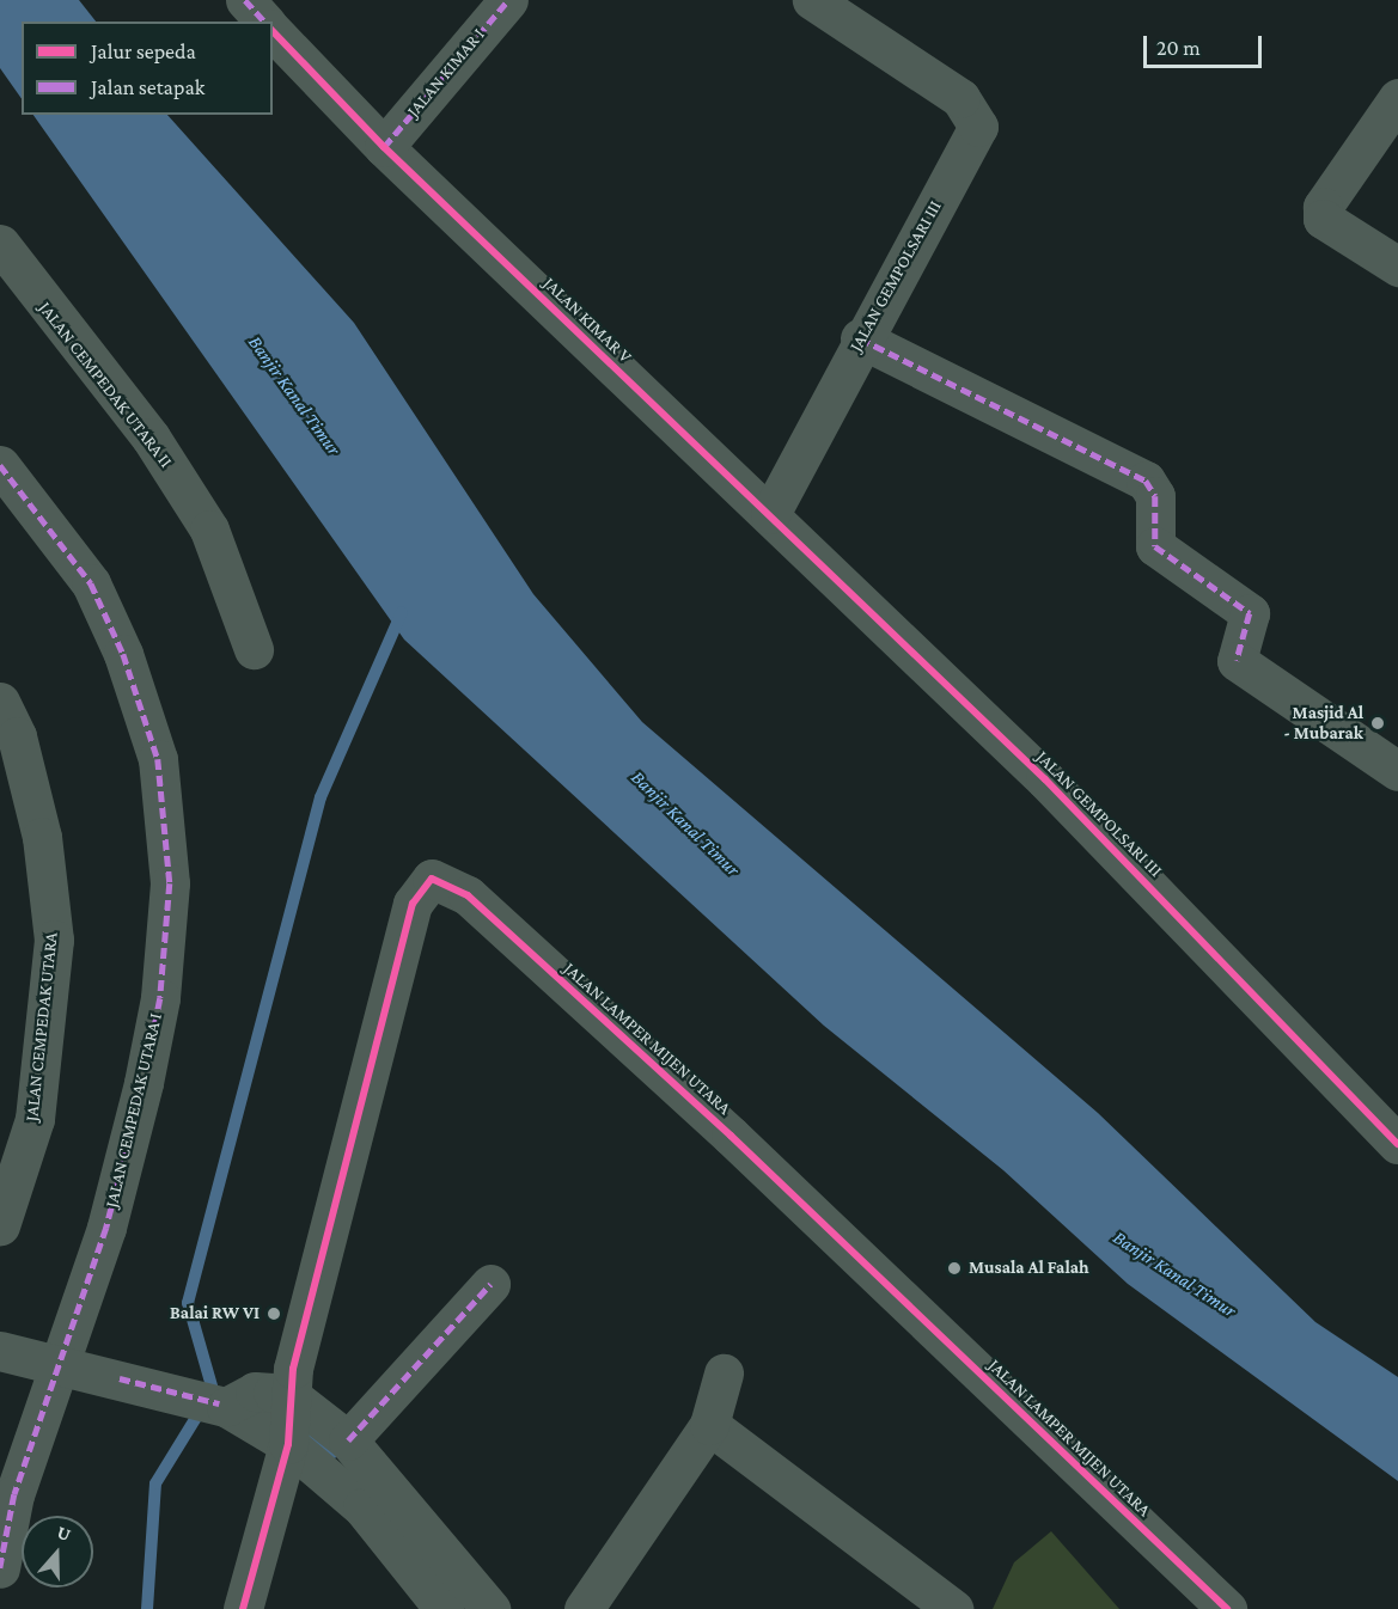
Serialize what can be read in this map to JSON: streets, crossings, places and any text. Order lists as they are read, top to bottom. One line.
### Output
{"streets":{"street":["JALAN KIMAR I","JALAN GEMPOLSARI III","JALAN KIMAR V","JALAN CEMPEDAK UTARA II","JALAN CEMPEDAK UTARA","JALAN LAMPER MIJEN UTARA","JALAN CEMPEDAK UTARA I"]},"crossings":[["JALAN KIMAR I","JALAN KIMAR V"],["JALAN GEMPOLSARI III","JALAN KIMAR V"]],"water":["Banjir Kanal Timur"],"places":["Masjid Al - Mubarak","Musala Al Falah","Balai RW VI"],"legend":["Jalur sepeda","Jalan setapak"],"scale_bar":"20 m","north":"top"}
